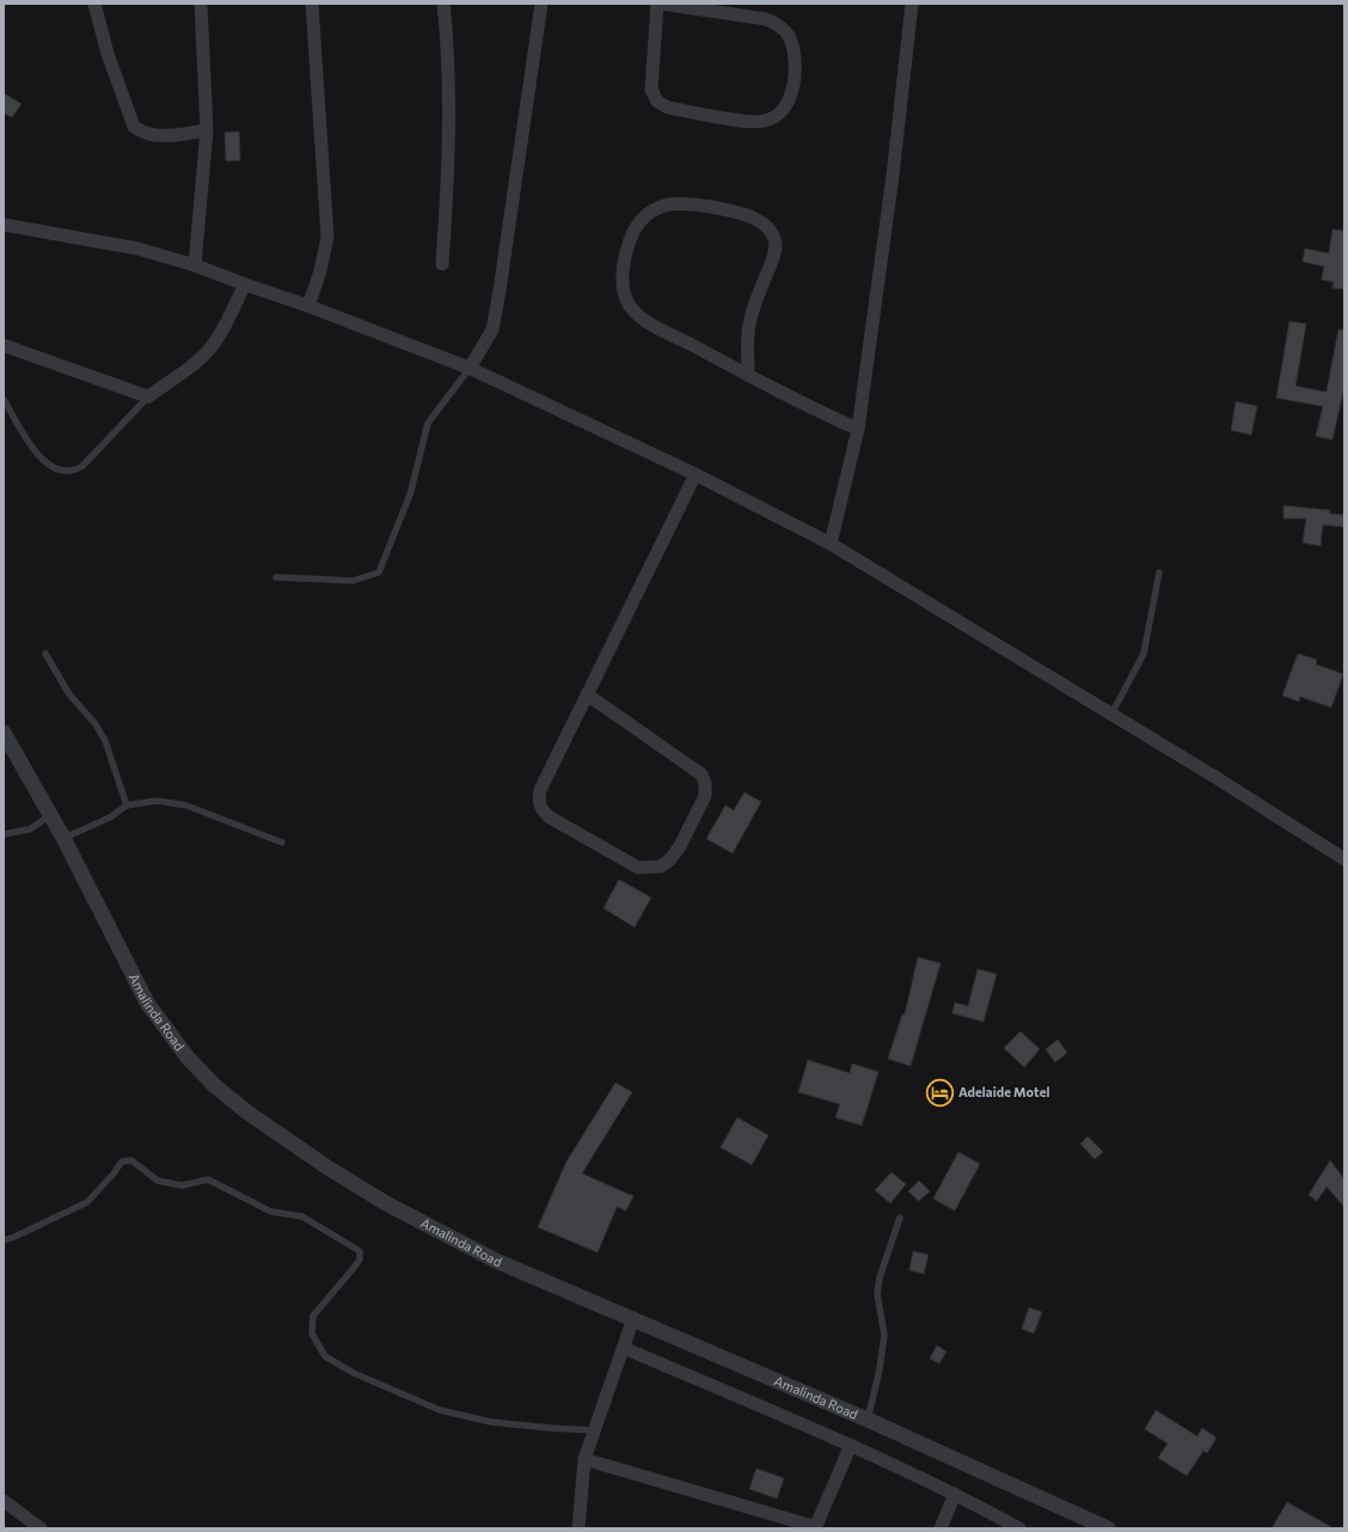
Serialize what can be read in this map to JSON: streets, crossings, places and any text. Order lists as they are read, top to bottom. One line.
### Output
{"streets":{"street":["Amalinda Road"]},"places":{"hotel":["Adelaide Motel"]}}
